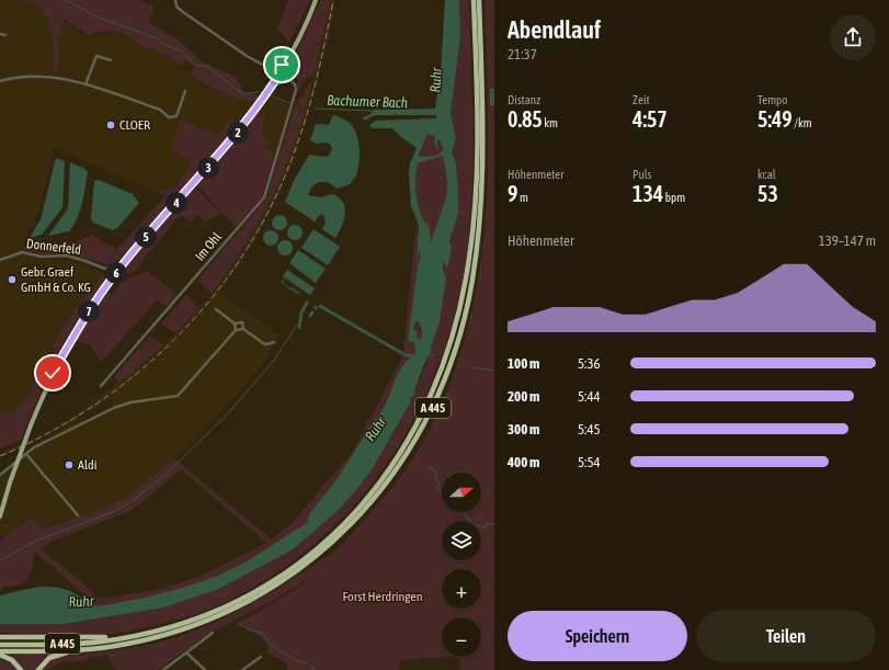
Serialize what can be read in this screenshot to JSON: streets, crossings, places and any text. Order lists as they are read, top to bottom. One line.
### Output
{"streets":{"highway":["A 445"],"street":["Donnerfeld","Im Ohl"]},"water":["Ruhr","Bachumer Bach"],"parks":["Forst Herdringen"],"places":["CLOER","Gebr. Graef GmbH & Co. KG","Aldi"],"north":"right","page":{"heading":["Abendlauf","21:37"],"stats":[["Distanz","0.85 km"],["Zeit","4:57"],["Tempo","5:49 /km"],["Höhenmeter","9 m"],["Puls","134 bpm"],["kcal","53"]],"pins":["2","3","4","5","6","7"],"chart":["Höhenmeter","139–147 m"],"list":[{"name":"100 m","note":"5:36"},{"name":"200 m","note":"5:44"},{"name":"300 m","note":"5:45"},{"name":"400 m","note":"5:54"}],"map_buttons":["+","−"],"buttons":["Speichern","Teilen"]}}
